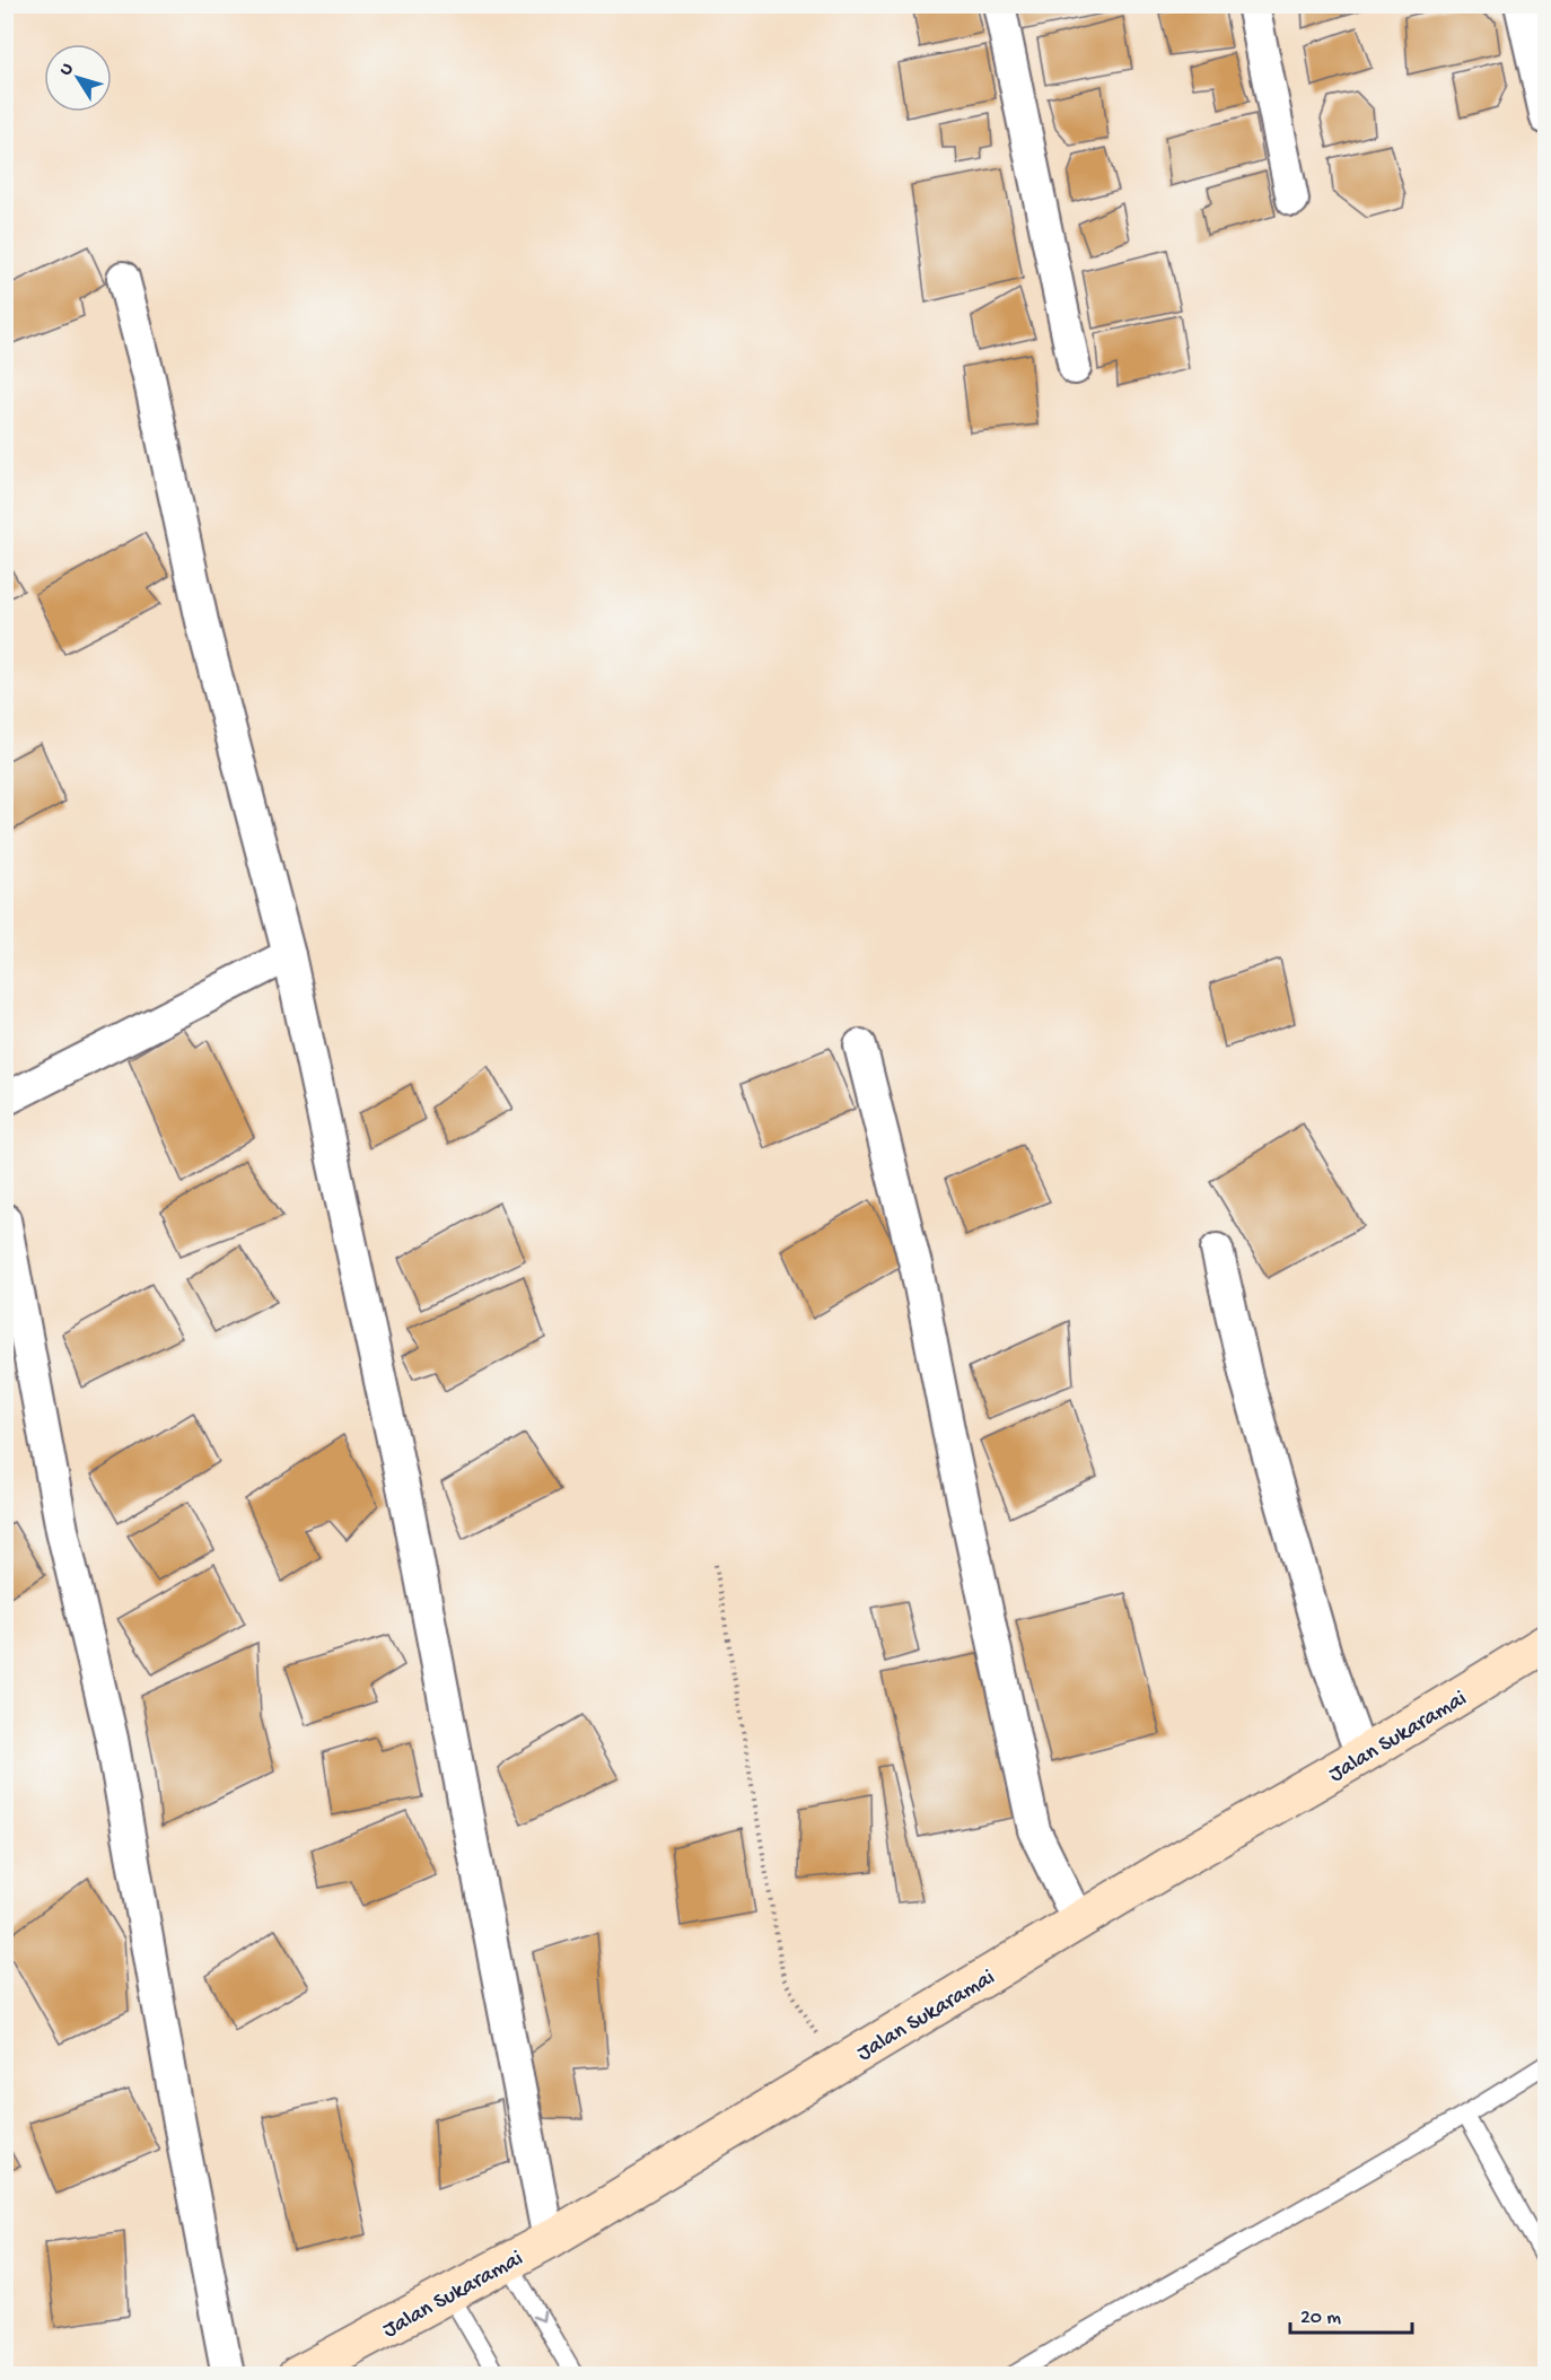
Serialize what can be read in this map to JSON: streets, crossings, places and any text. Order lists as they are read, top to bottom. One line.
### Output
{"streets":{"street":["Jalan Sukaramai"]},"scale_bar":"20 m","north":"top left"}
